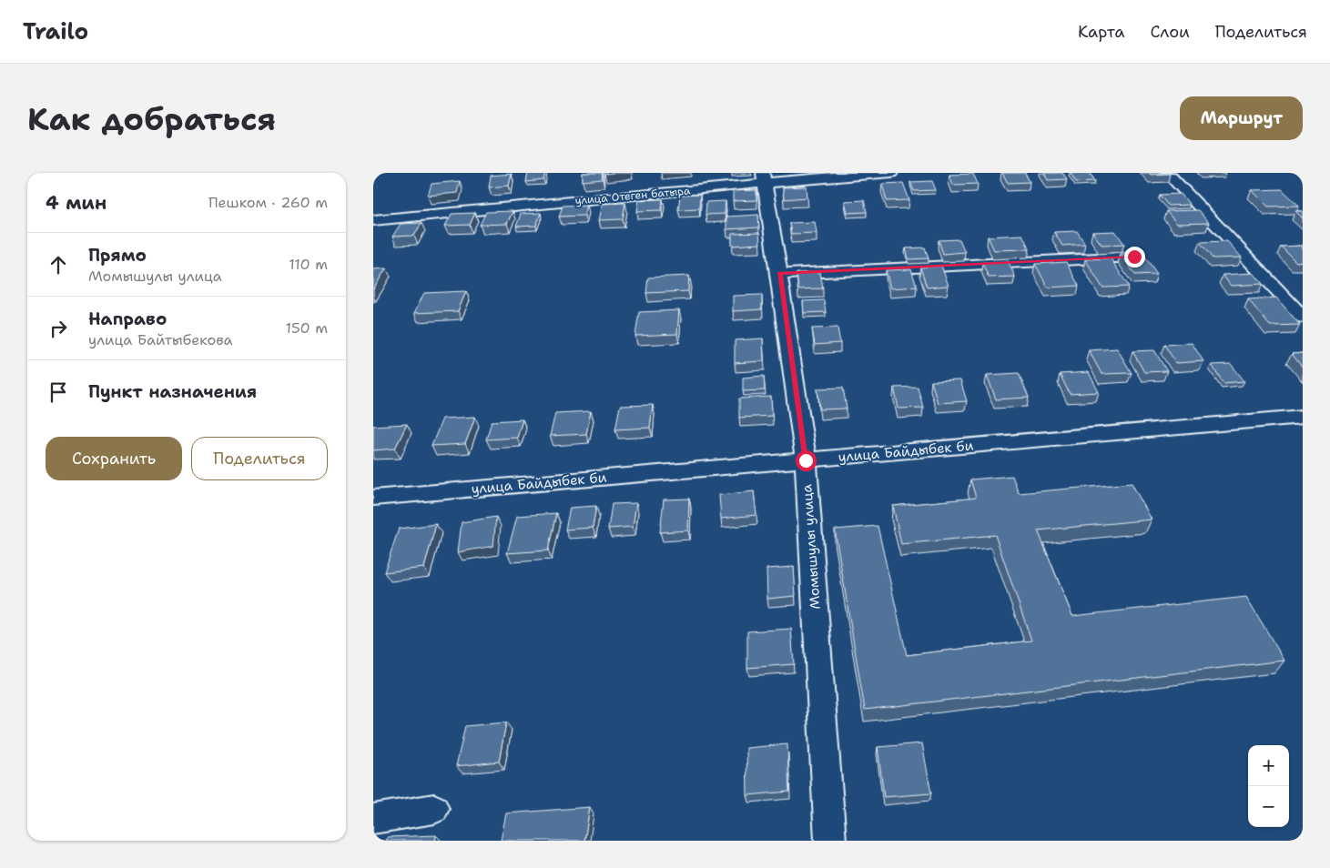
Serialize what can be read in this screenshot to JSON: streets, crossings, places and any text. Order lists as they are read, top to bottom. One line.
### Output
{"streets":{"street":["улица Отеген батыра","улица Байдыбек би","Момышулы улица"]},"crossings":[["улица Отеген батыра","Момышулы улица"],["улица Байдыбек би","Момышулы улица"]],"page":{"header":"Trailo","nav":["Карта","Слои","Поделиться"],"buttons":["Маршрут",["Сохранить","Поделиться"]],"title":"Как добраться","heading":["4 мин","Пешком · 260 m"],"list":[["Прямо","Момышулы улица","110 m"],["Направо","улица Байтыбекова","150 m"],"Пункт назначения"],"map_buttons":["+","−"]}}
